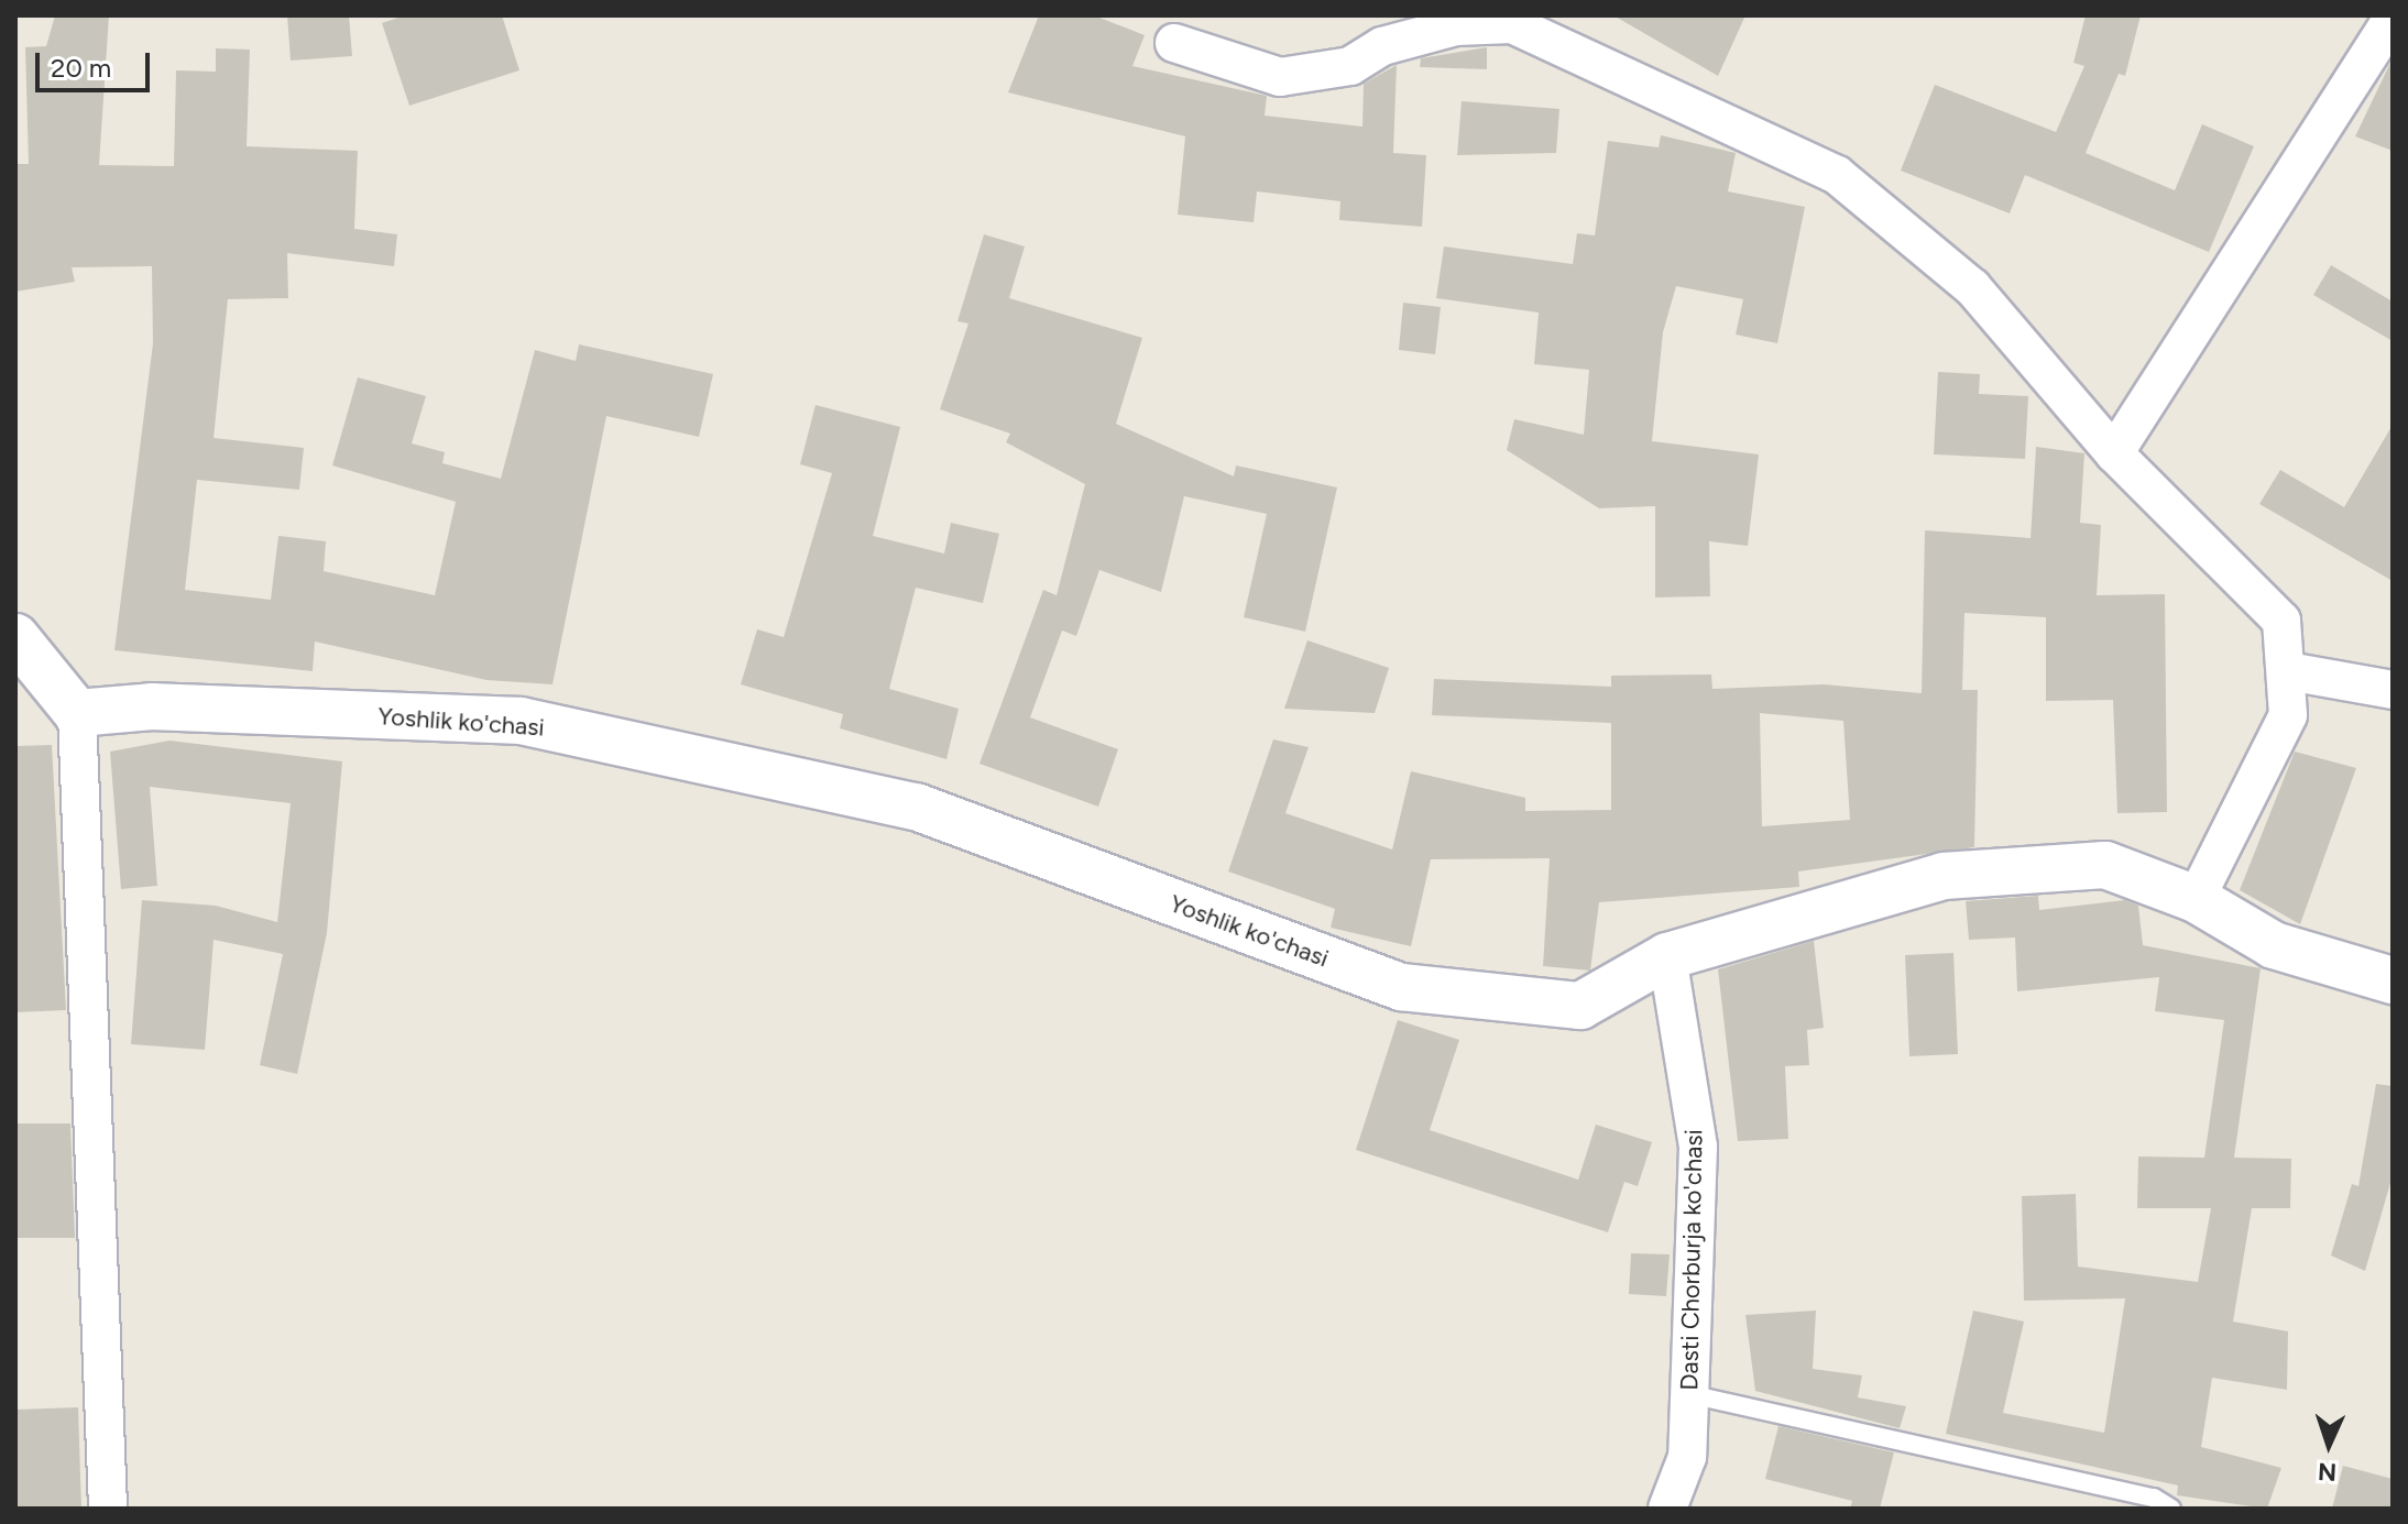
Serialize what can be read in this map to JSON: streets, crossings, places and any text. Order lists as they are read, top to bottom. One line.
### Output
{"streets":{"street":["Yoshlik ko'chasi","Dasti Chorburja ko'chasi"]},"crossings":[["Yoshlik ko'chasi","Dasti Chorburja ko'chasi"]],"scale_bar":"20 m","north":"bottom"}
